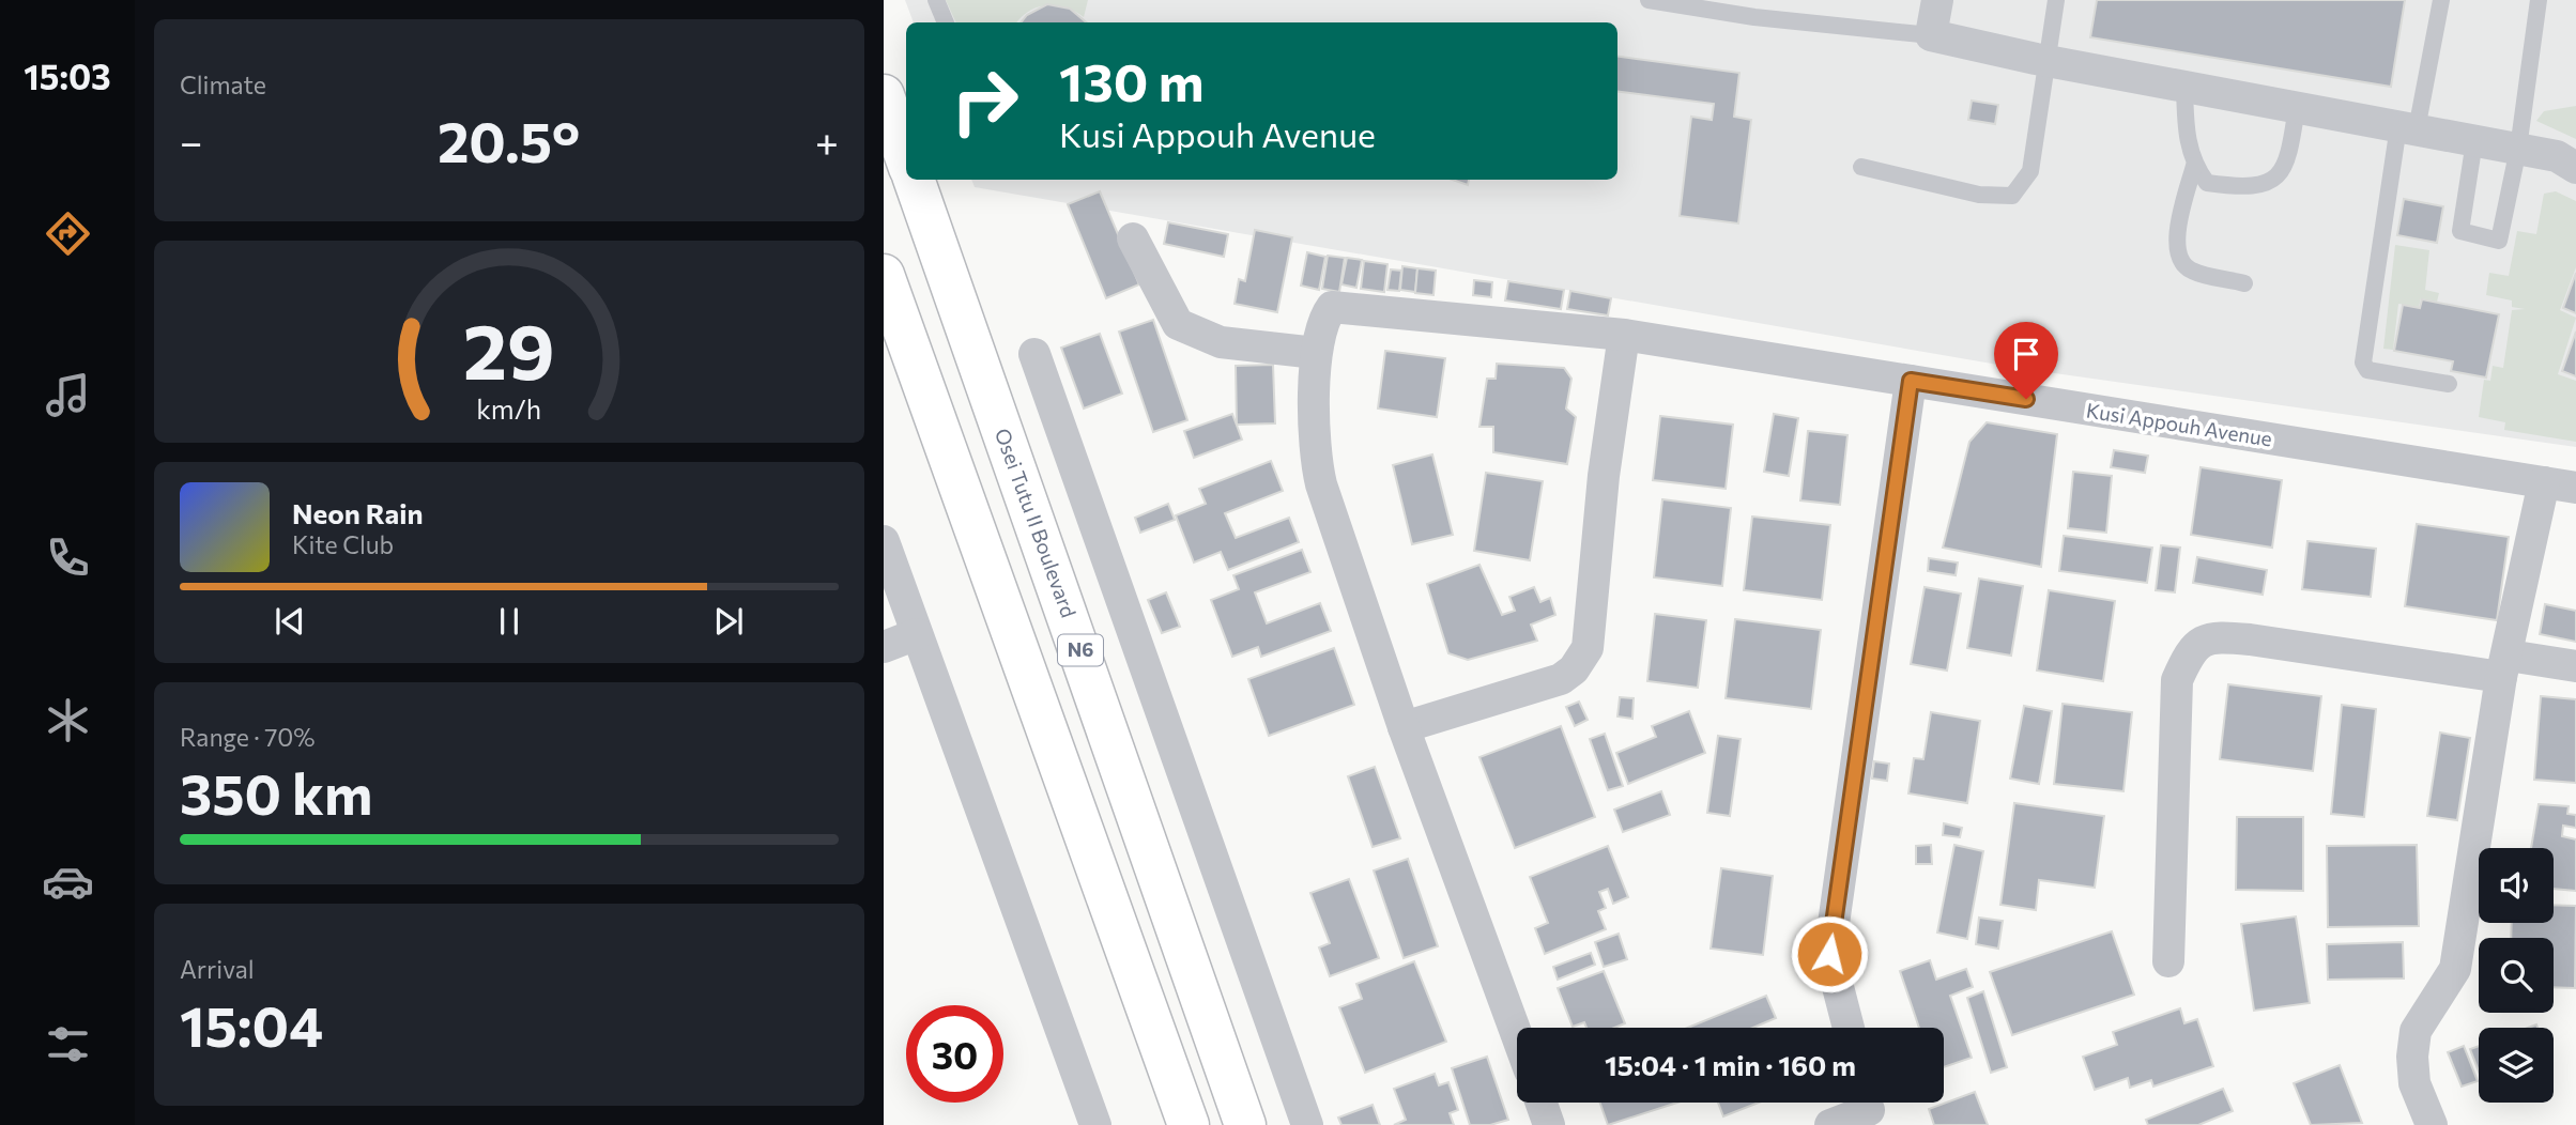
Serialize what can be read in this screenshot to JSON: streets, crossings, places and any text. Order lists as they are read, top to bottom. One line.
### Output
{"streets":{"highway":["Osei Tutu II Boulevard","N6"],"street":["Kusi Appouh Avenue"]},"page":{"tabs":"15:03","tile":["Climate",["Range · 70%","350 km"],["Arrival","15:04"]],"turn":["130 m","Kusi Appouh Avenue"],"heat":["−","20.5°","+"],"song":["Neon Rain","Kite Club"],"limit":"30","trip":"15:04 · 1 min · 160 m","gauge":["29","km/h"]}}
